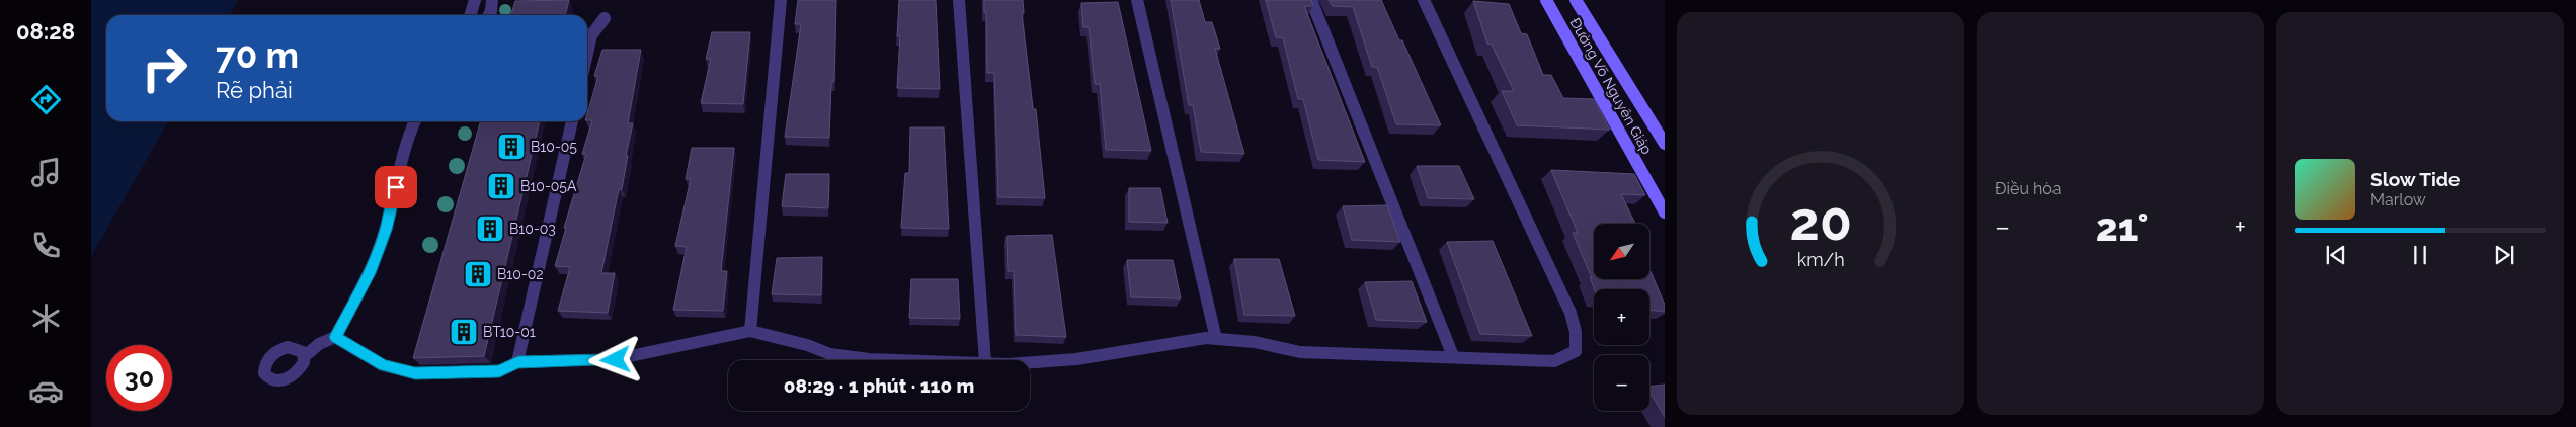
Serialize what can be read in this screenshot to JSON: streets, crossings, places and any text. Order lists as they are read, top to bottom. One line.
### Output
{"streets":{"main road":["Đường Võ Nguyên Giáp"]},"places":{"building":["B10-05","B10-05A","B10-03","B10-02","BT10-01"]},"north":"bottom left","page":{"tabs":"08:28","tile":"Điều hòa","turn":["70 m","Rẽ phải"],"song":["Slow Tide","Marlow"],"heat":["−","21°","+"],"map_buttons":["+","−"],"limit":"30","trip":"08:29 · 1 phút · 110 m","gauge":["20","km/h"]}}
